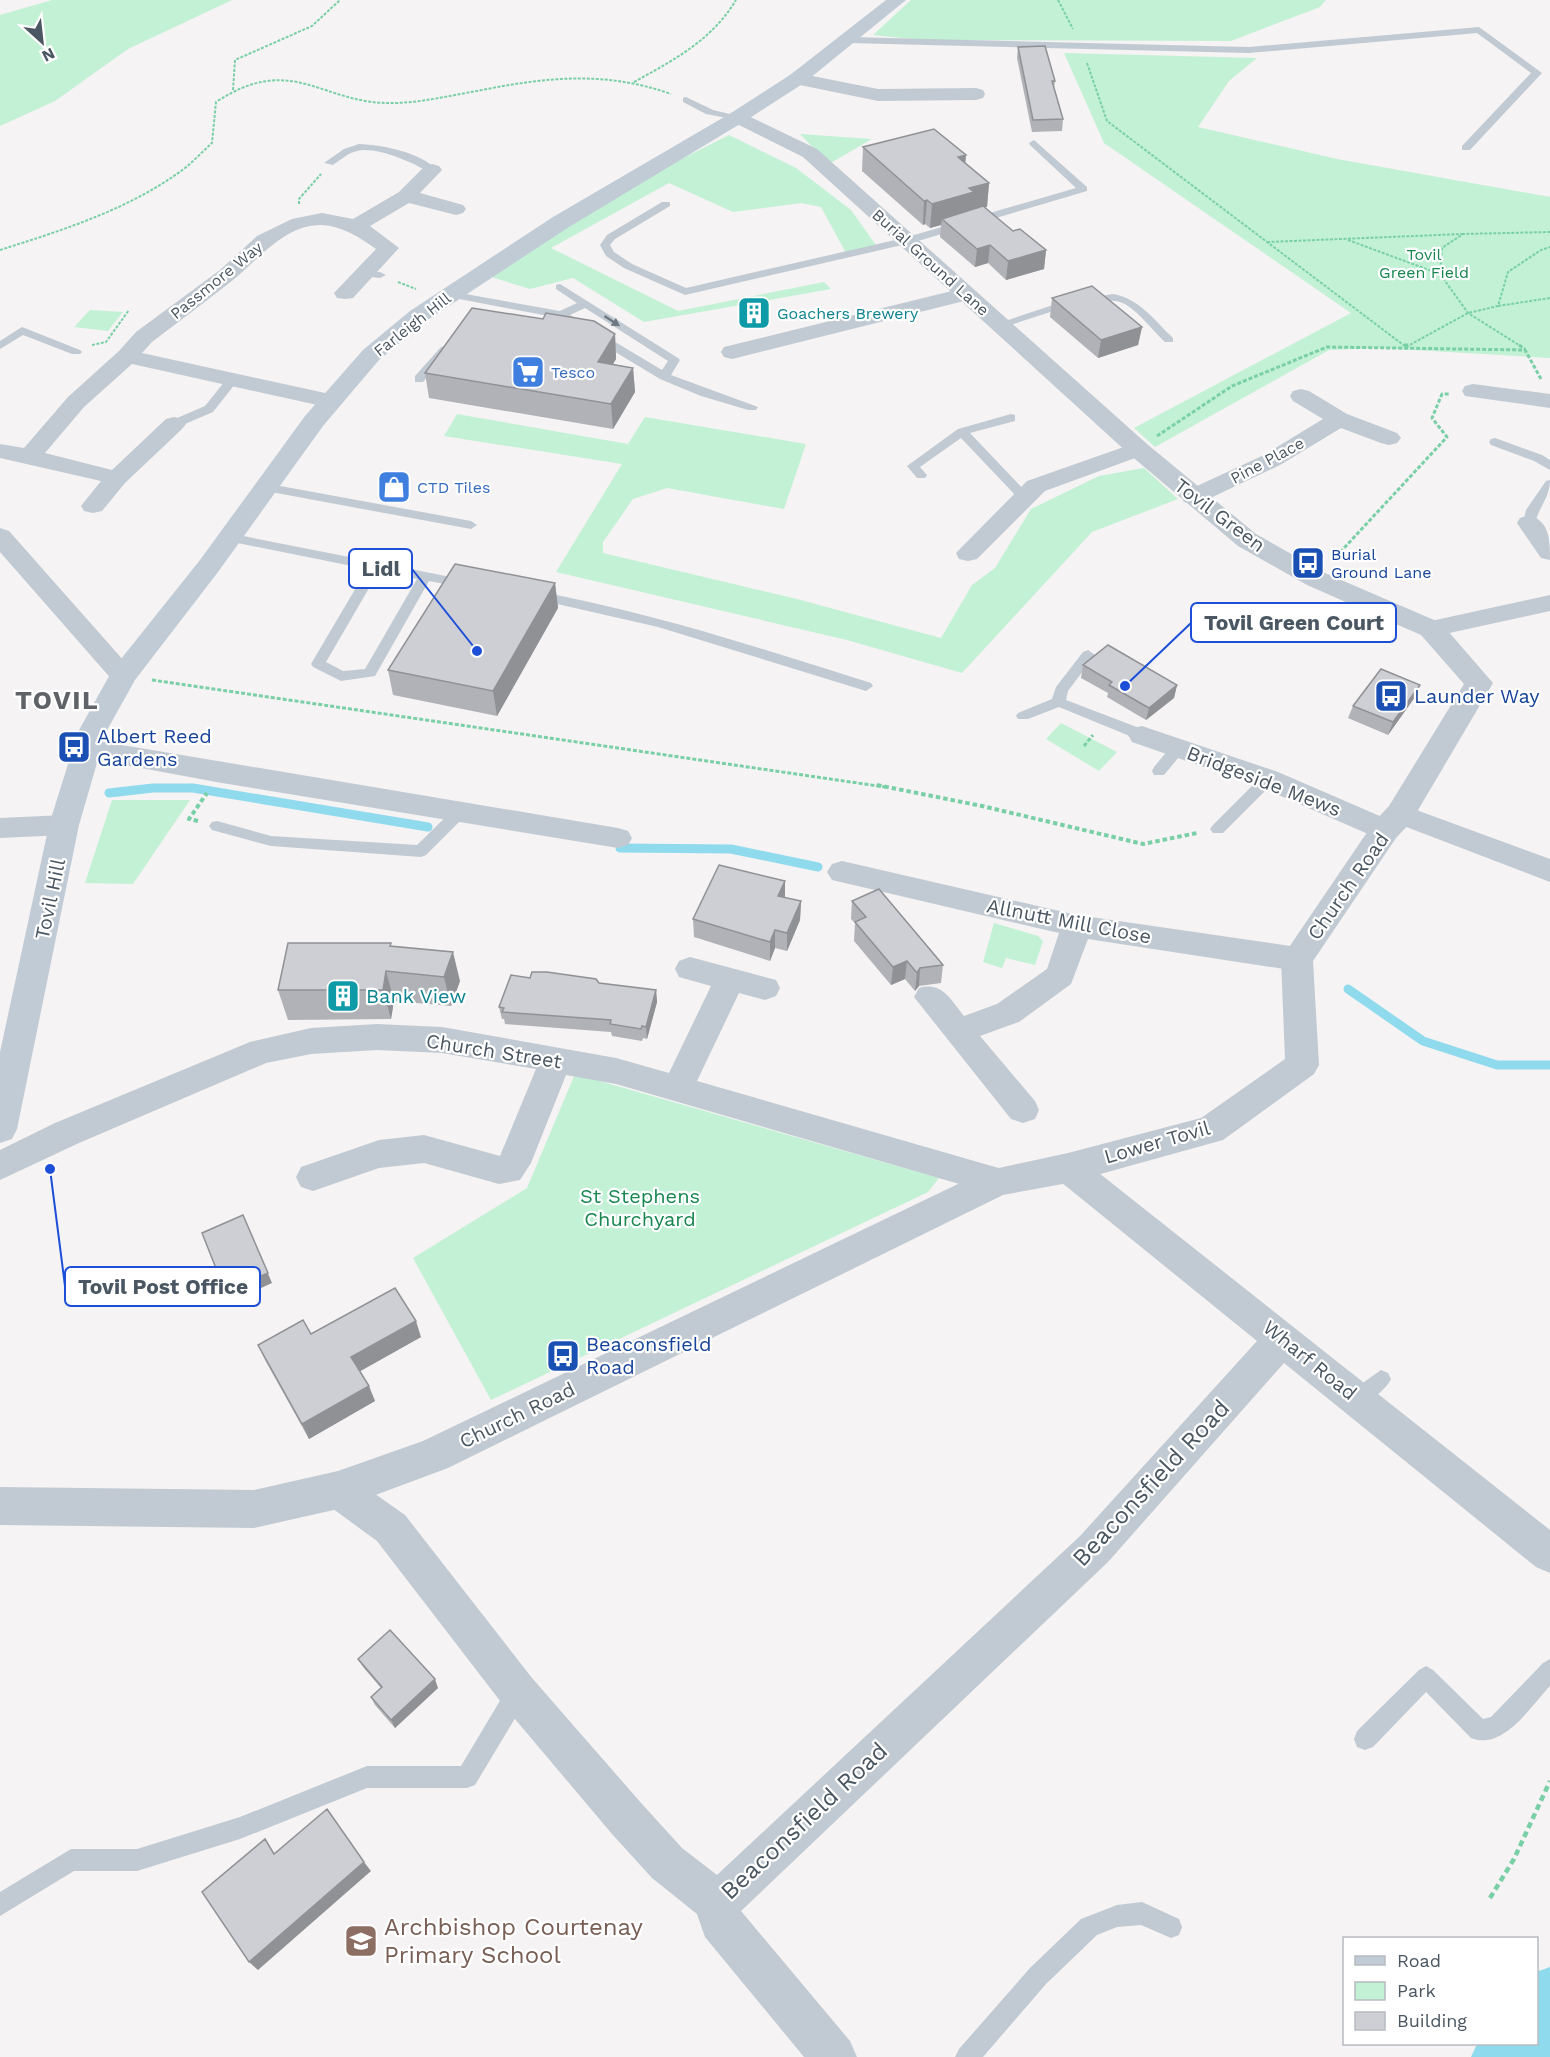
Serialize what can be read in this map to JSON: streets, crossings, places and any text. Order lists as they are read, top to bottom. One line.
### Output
{"streets":{"main road":["Farleigh Hill","Tovil Hill"],"street":["Burial Ground Lane","Passmore Way","Pine Place","Tovil Green","Bridgeside Mews","Church Road","Allnutt Mill Close","Church Street","Lower Tovil","Wharf Road","Beaconsfield Road"]},"crossings":[["Burial Ground Lane","Farleigh Hill"],["Burial Ground Lane","Tovil Green"],["Farleigh Hill","Tovil Hill"],["Pine Place","Tovil Green"],["Tovil Green","Bridgeside Mews"],["Tovil Green","Church Road"],["Bridgeside Mews","Church Road"],["Church Road","Allnutt Mill Close"],["Church Road","Church Street"],["Church Road","Lower Tovil"],["Church Road","Wharf Road"],["Church Road","Beaconsfield Road"],["Allnutt Mill Close","Lower Tovil"],["Lower Tovil","Wharf Road"],["Wharf Road","Beaconsfield Road"]],"districts":["TOVIL"],"parks":["Tovil Green Field","St Stephens Churchyard"],"places":{"building":["Goachers Brewery","Bank View"],"supermarket":["Tesco"],"shop":["CTD Tiles"],"bus stop":["Burial Ground Lane","Launder Way","Albert Reed Gardens","Beaconsfield Road"],"other":["Lidl","Tovil Green Court","Tovil Post Office"],"school or university":["Archbishop Courtenay Primary School"]},"legend":["Road","Park","Building"],"north":"bottom right"}
